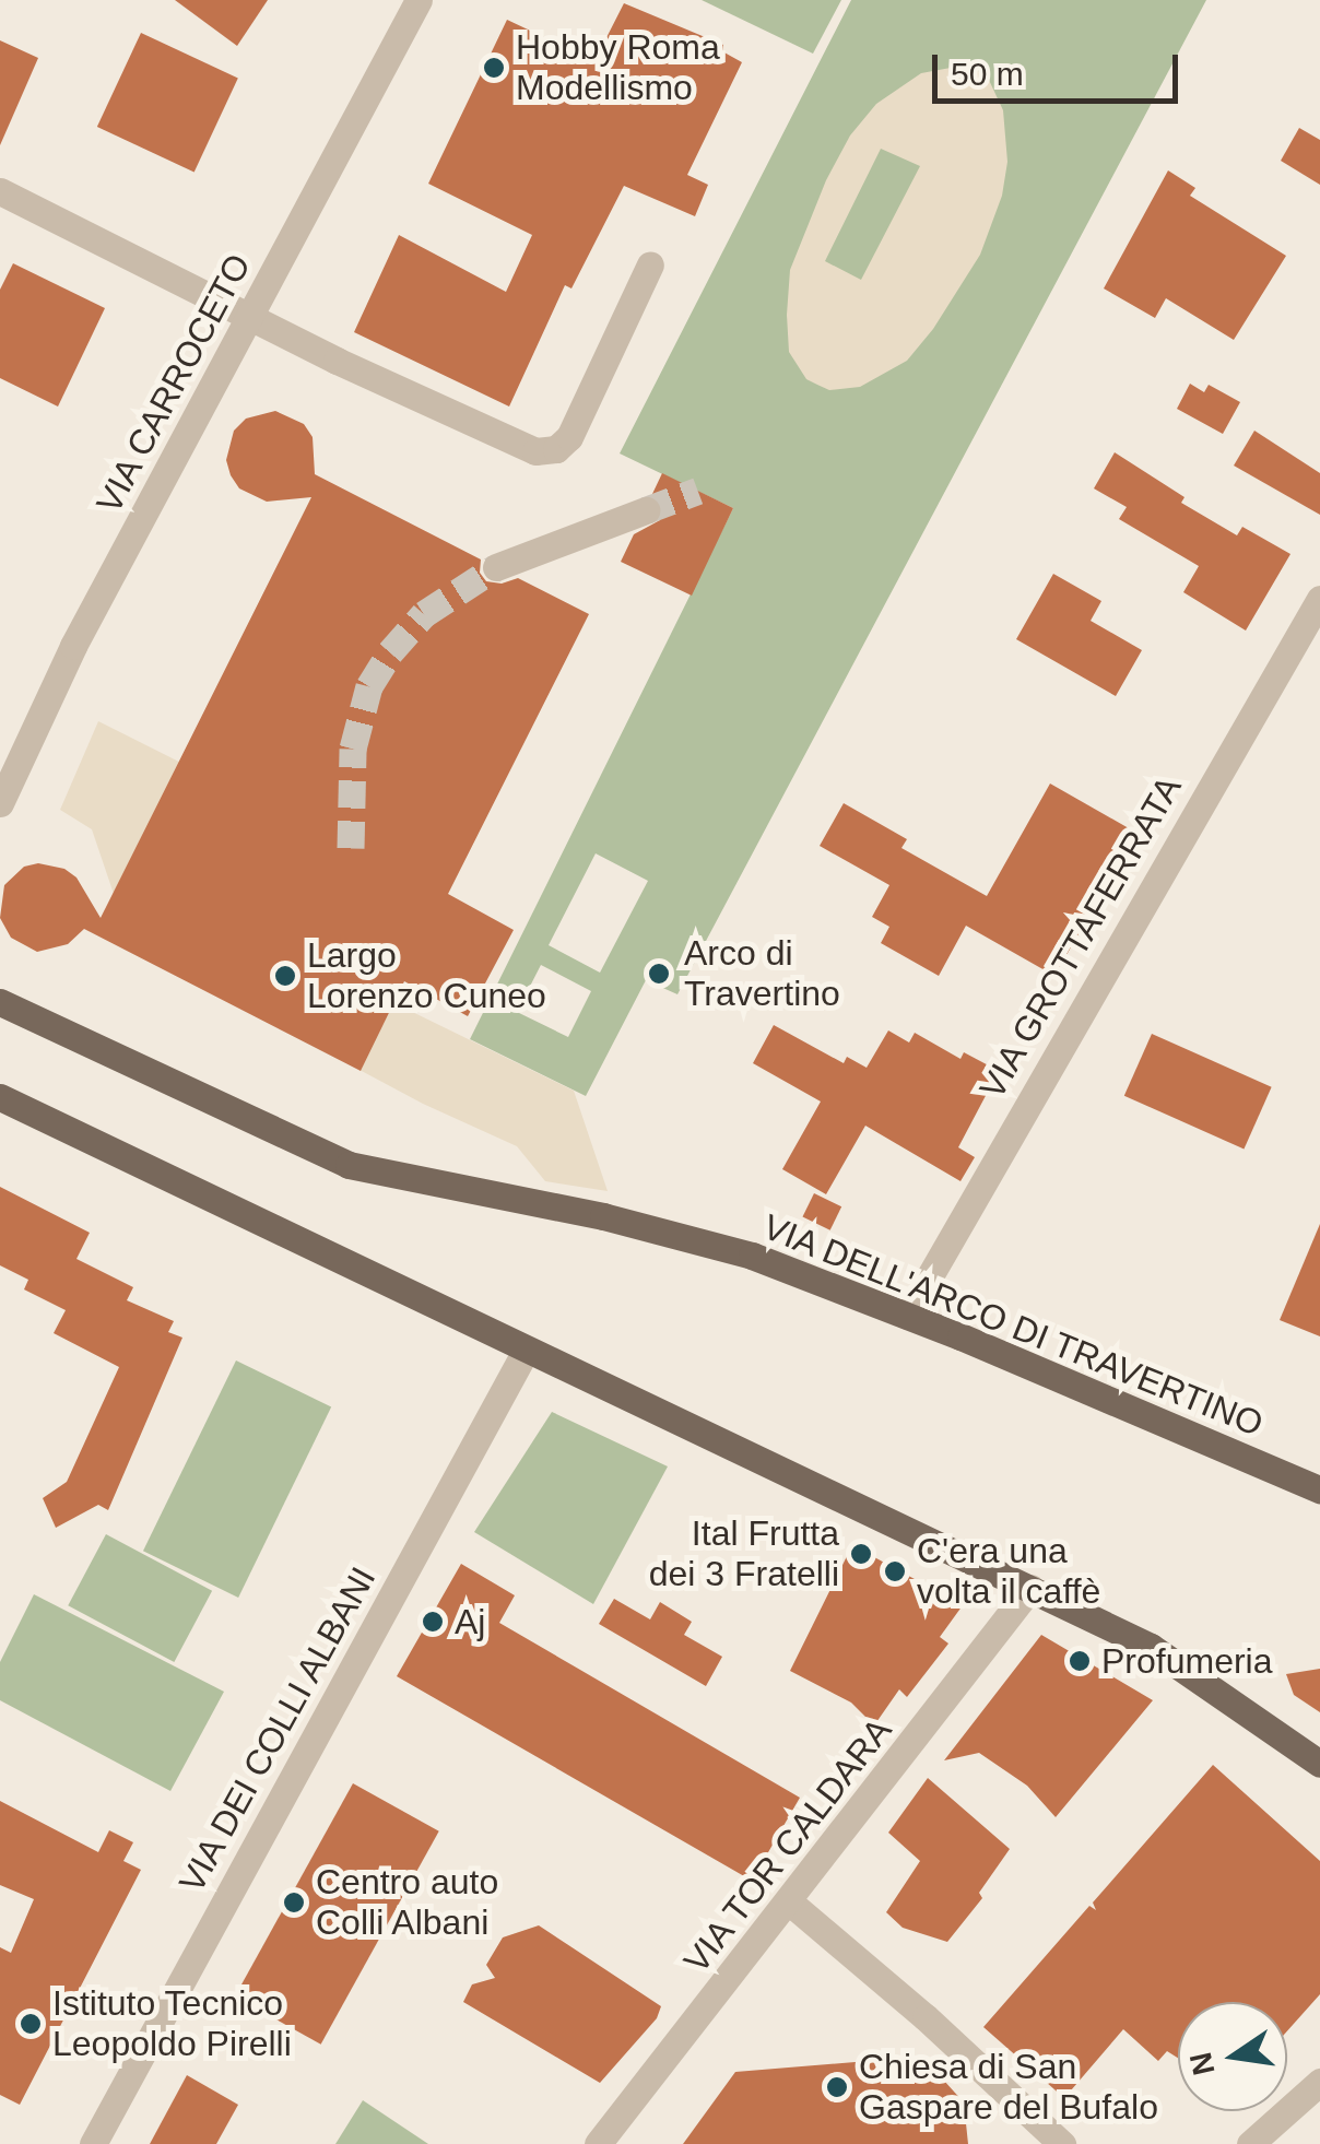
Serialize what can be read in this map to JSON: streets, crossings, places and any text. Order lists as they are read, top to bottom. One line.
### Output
{"streets":{"main road":["VIA DELL'ARCO DI TRAVERTINO"],"street":["VIA CARROCETO","VIA GROTTAFERRATA","VIA DEI COLLI ALBANI","VIA TOR CALDARA"]},"crossings":[["VIA GROTTAFERRATA","VIA DELL'ARCO DI TRAVERTINO"]],"places":["Hobby Roma Modellismo","Arco di Travertino","Largo Lorenzo Cuneo","Ital Frutta dei 3 Fratelli","C'era una volta il caffè","Aj","Profumeria","Centro auto Colli Albani","Istituto Tecnico Leopoldo Pirelli","Chiesa di San Gaspare del Bufalo"],"scale_bar":"50 m","north":"left"}
